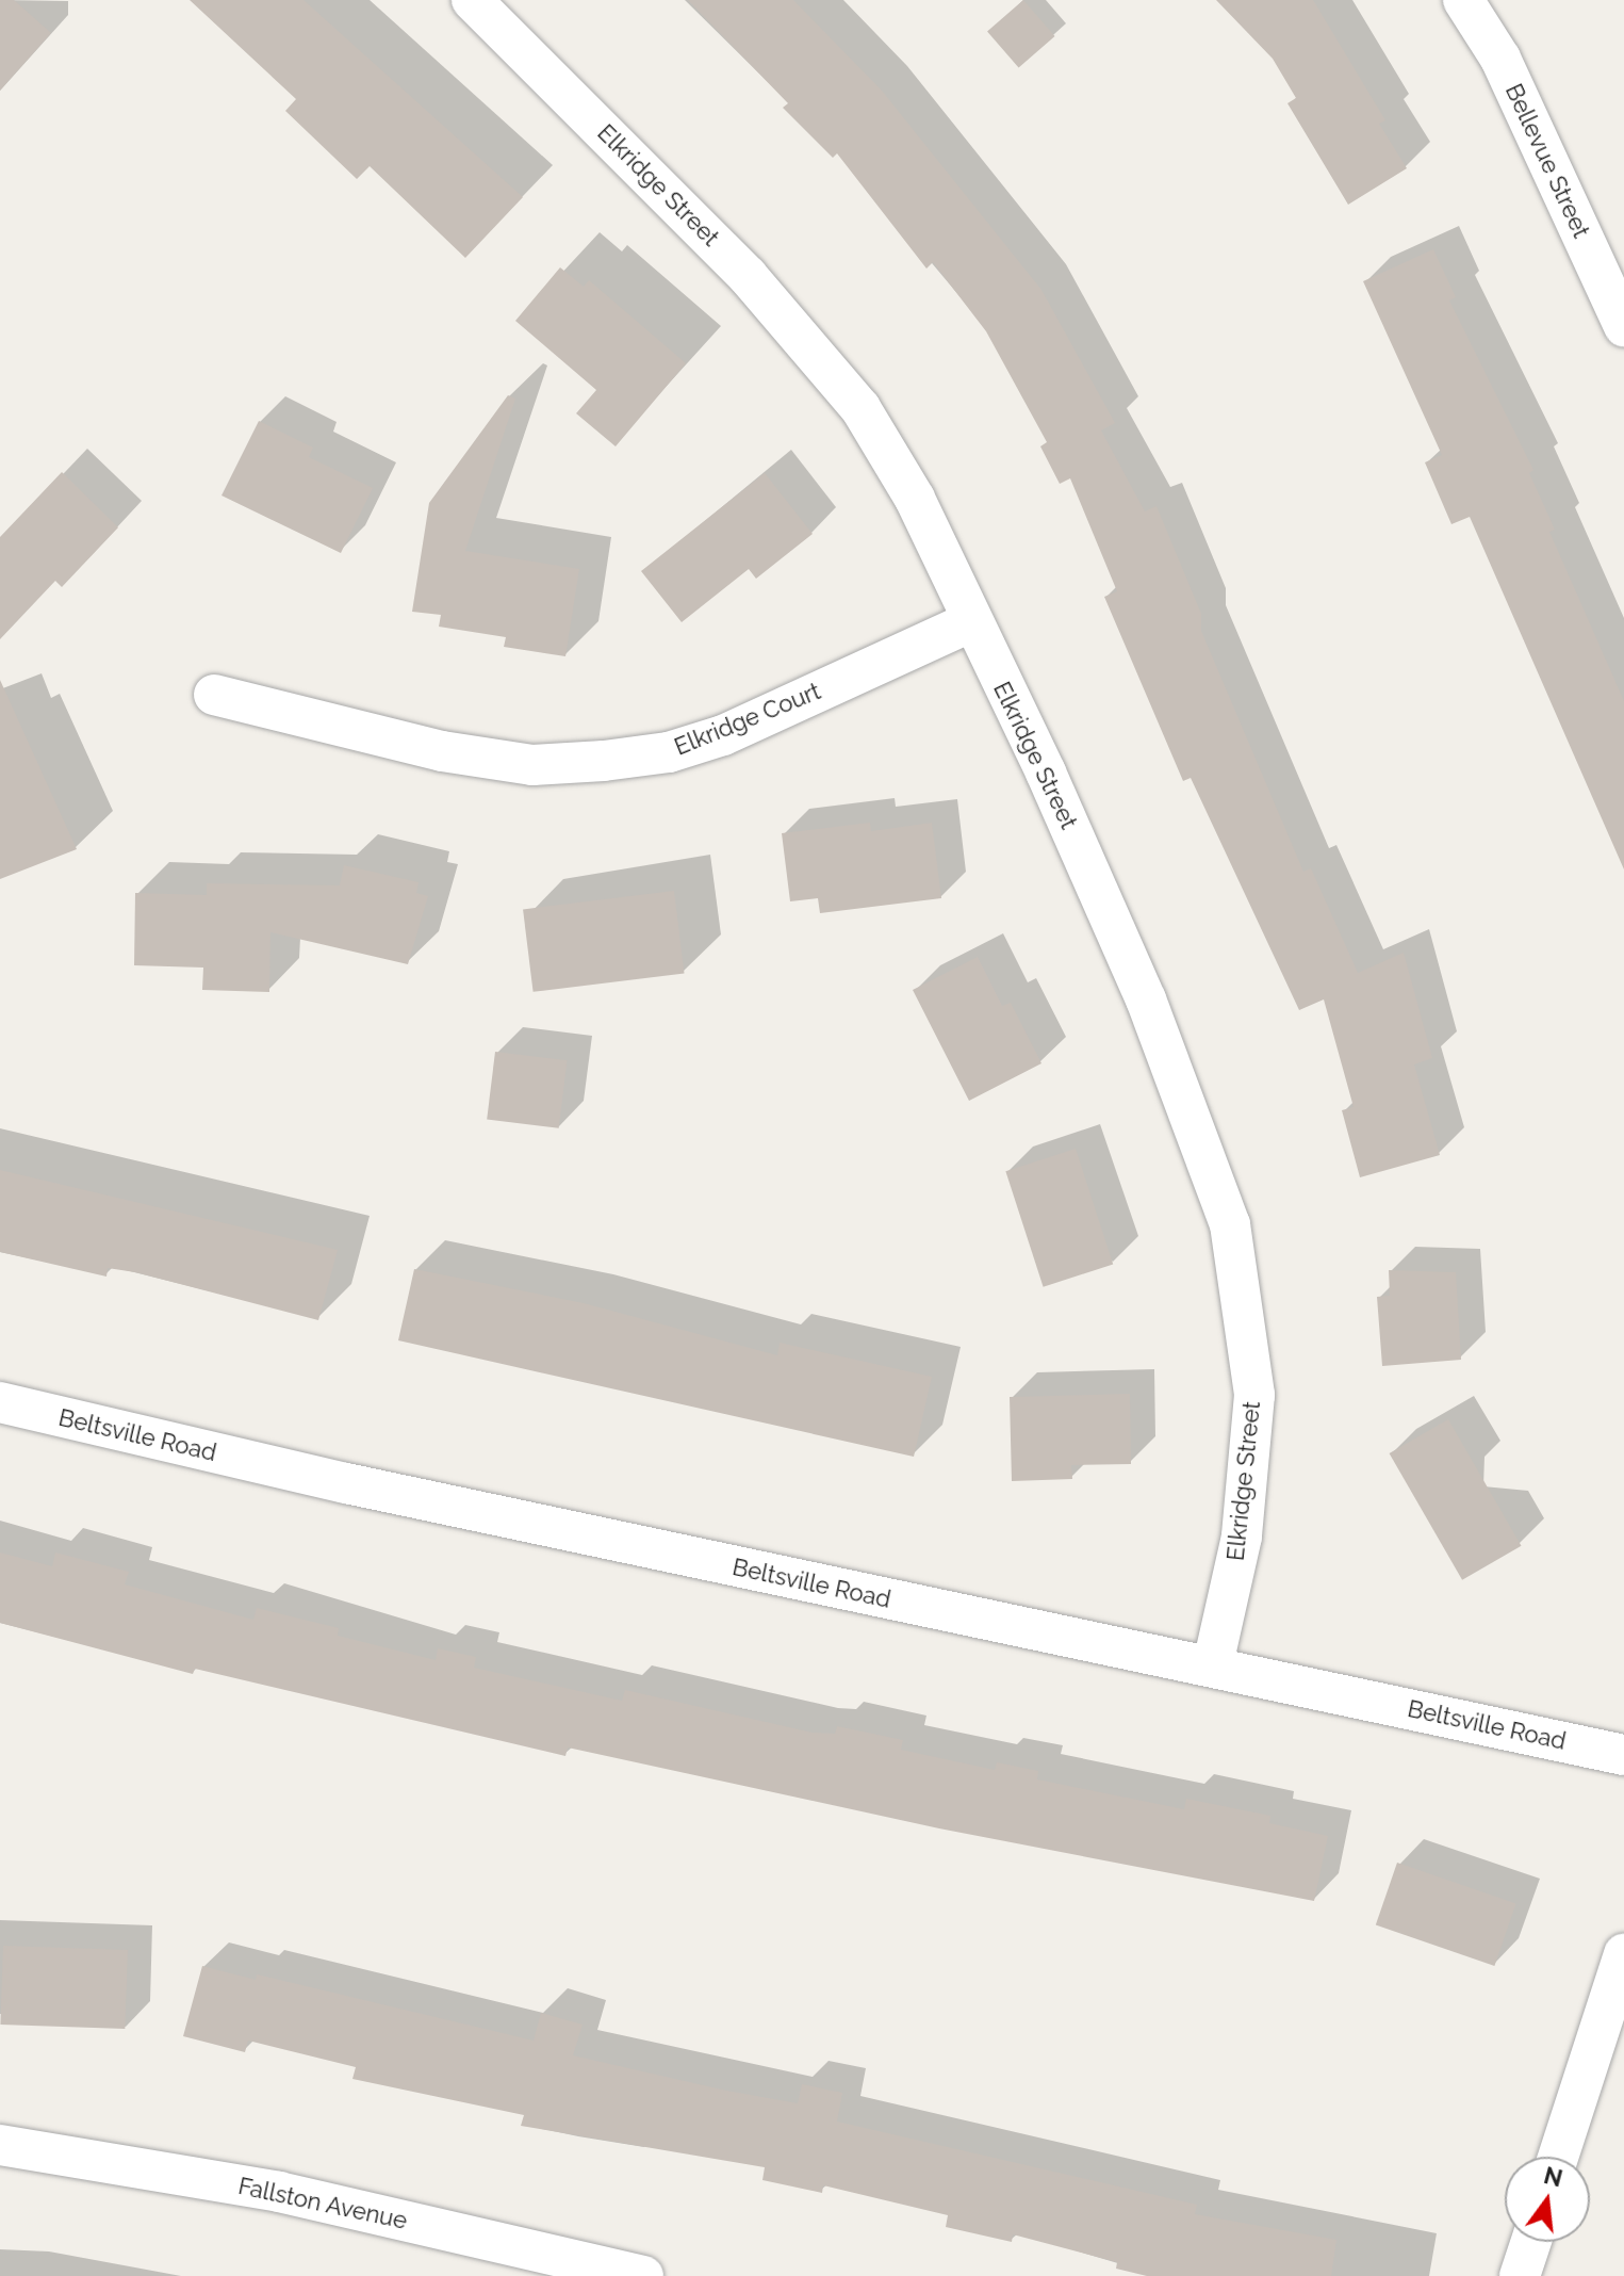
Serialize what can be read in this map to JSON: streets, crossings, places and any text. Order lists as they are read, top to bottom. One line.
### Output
{"streets":{"street":["Bellevue Street","Elkridge Street","Elkridge Court","Beltsville Road","Fallston Avenue"]},"crossings":[["Elkridge Street","Elkridge Court"],["Elkridge Street","Beltsville Road"]],"north":"top"}
